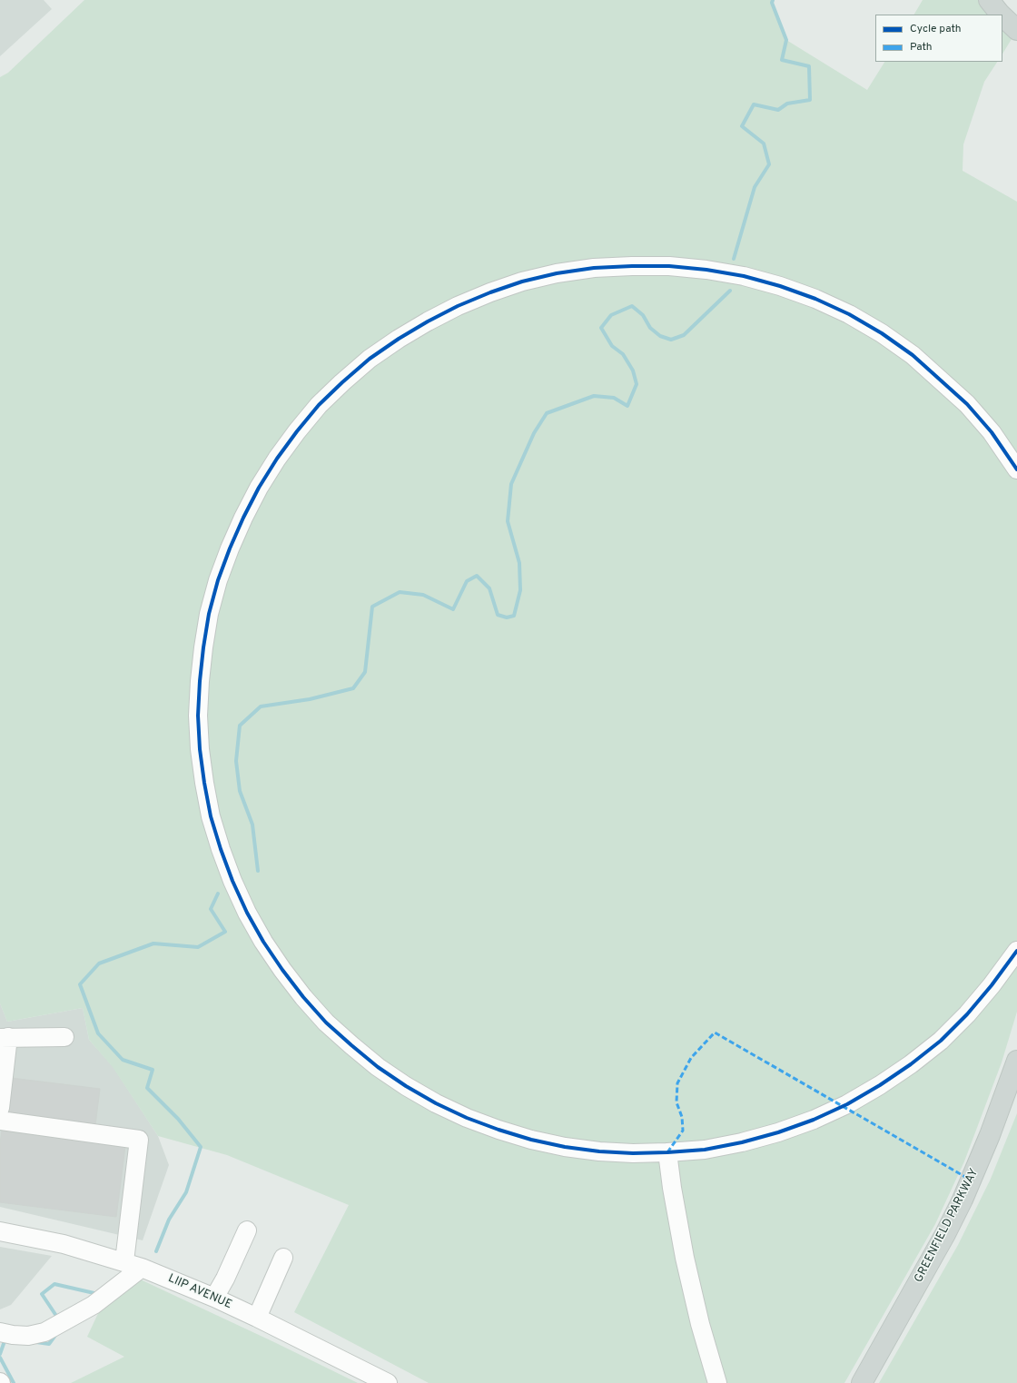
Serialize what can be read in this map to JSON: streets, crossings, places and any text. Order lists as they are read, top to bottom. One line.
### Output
{"streets":{"main road":["GREENFIELD PARKWAY"],"street":["LIIP AVENUE"]},"legend":["Cycle path","Path"]}
